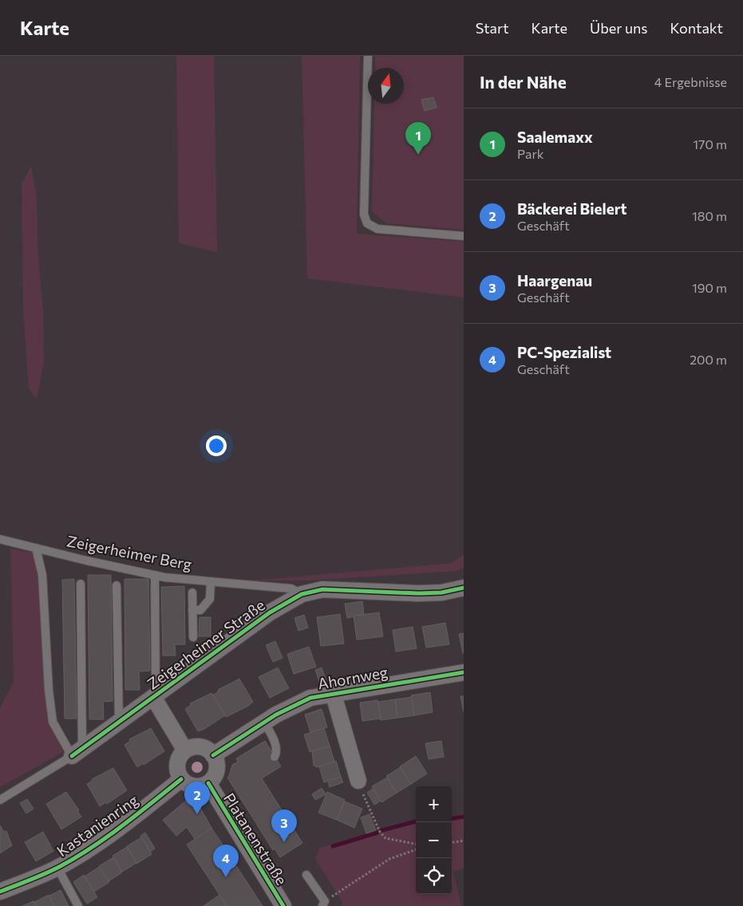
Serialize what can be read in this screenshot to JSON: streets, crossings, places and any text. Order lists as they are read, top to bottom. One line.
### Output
{"streets":{"street":["Zeigerheimer Straße","Ahornweg","Kastanienring","Platanenstraße"],"lane":["Zeigerheimer Berg"]},"crossings":[["Zeigerheimer Berg","Zeigerheimer Straße"],["Zeigerheimer Straße","Ahornweg"],["Zeigerheimer Straße","Kastanienring"],["Zeigerheimer Straße","Platanenstraße"],["Ahornweg","Kastanienring"],["Ahornweg","Platanenstraße"],["Kastanienring","Platanenstraße"]],"north":"top","page":{"header":"Karte","nav":["Start","Karte","Über uns","Kontakt"],"heading":["In der Nähe","4 Ergebnisse"],"list":[{"mark":"1","name":"Saalemaxx","note":"Park","value":"170 m"},{"mark":"2","name":"Bäckerei Bielert","note":"Geschäft","value":"180 m"},{"mark":"3","name":"Haargenau","note":"Geschäft","value":"190 m"},{"mark":"4","name":"PC-Spezialist","note":"Geschäft","value":"200 m"}],"pins":["1","2","3","4"],"map_buttons":["+","−"]}}
